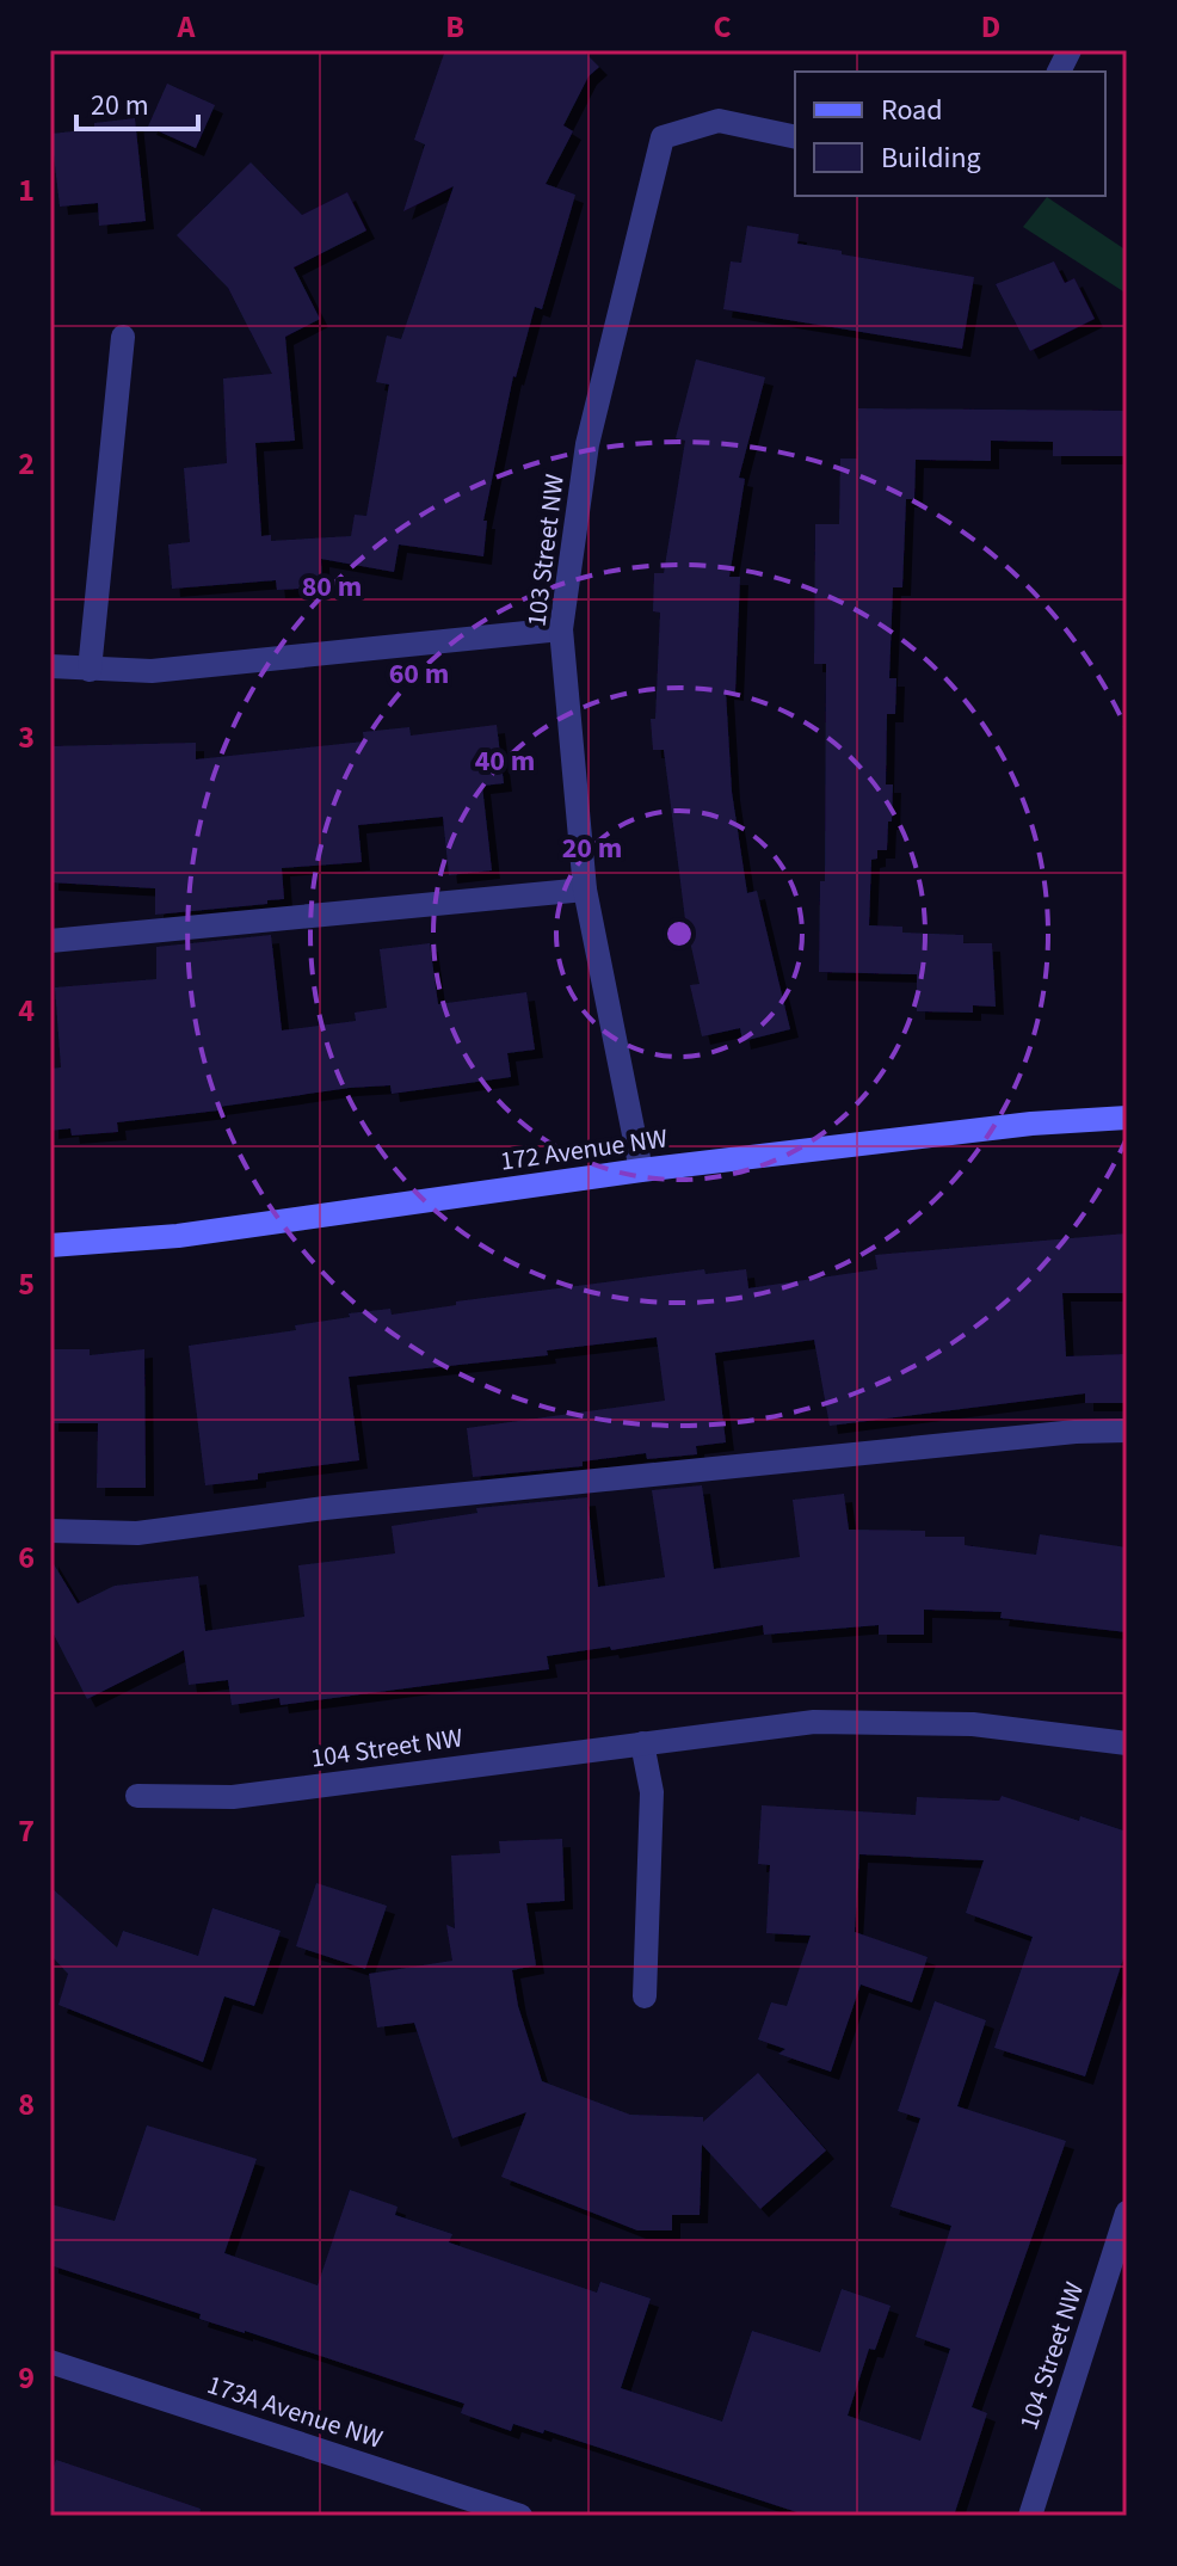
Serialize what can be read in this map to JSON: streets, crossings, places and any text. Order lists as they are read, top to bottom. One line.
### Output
{"streets":{"street":["103 Street NW","172 Avenue NW","104 Street NW","173A Avenue NW"]},"crossings":[["103 Street NW","172 Avenue NW"]],"legend":["Road","Building"],"scale_bar":"20 m","grid":{"columns":["A","B","C","D"],"rows":["1","2","3","4","5","6","7","8","9"]},"rings":["80 m","60 m","40 m","20 m"]}
